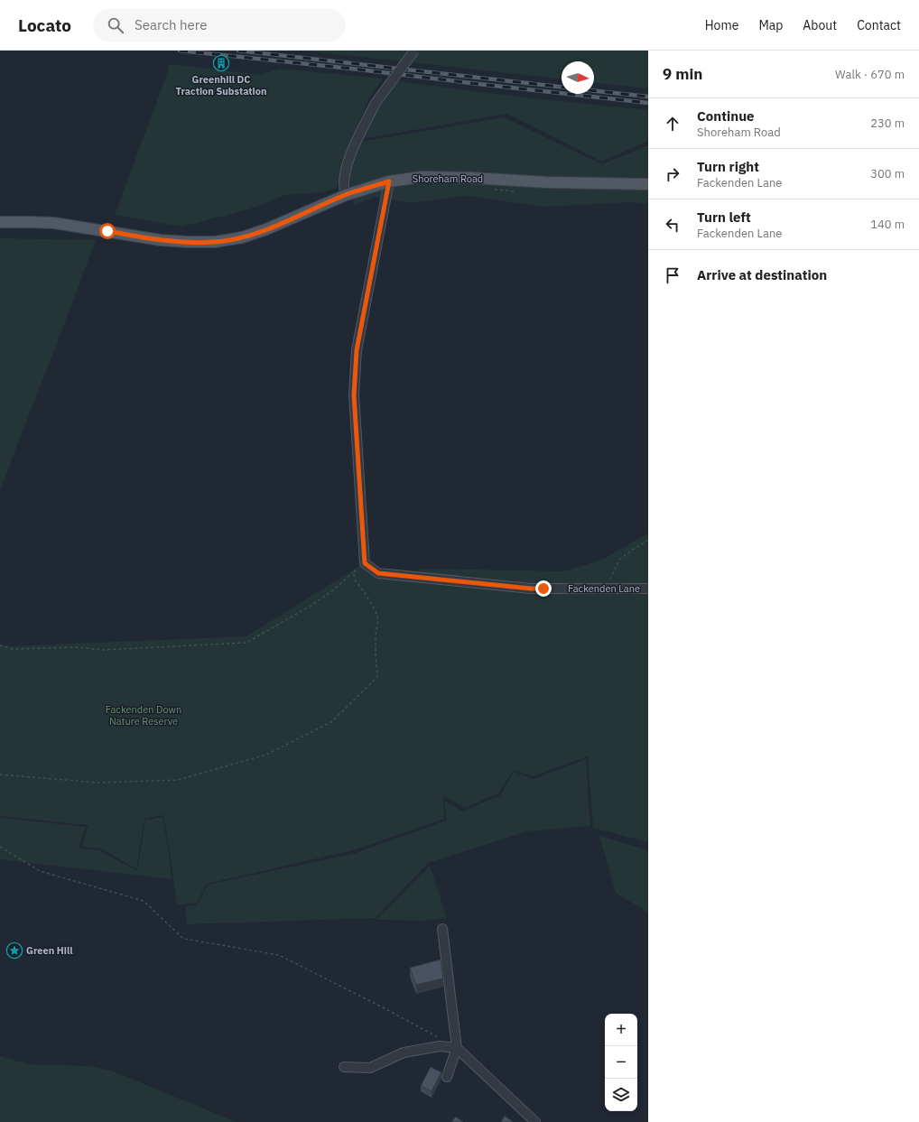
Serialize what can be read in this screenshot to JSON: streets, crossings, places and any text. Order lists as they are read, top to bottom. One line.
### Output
{"streets":{"main road":["Shoreham Road"],"street":["Fackenden Lane"]},"parks":["Fackenden Down Nature Reserve"],"places":{"building":["Greenhill DC Traction Substation"],"place":["Green Hill"]},"north":"right","page":{"header":"Locato","search":"Search here","nav":["Home","Map","About","Contact"],"heading":["9 min","Walk · 670 m"],"list":[["Continue","Shoreham Road","230 m"],["Turn right","Fackenden Lane","300 m"],["Turn left","Fackenden Lane","140 m"],"Arrive at destination"],"map_buttons":["+","−"]}}
